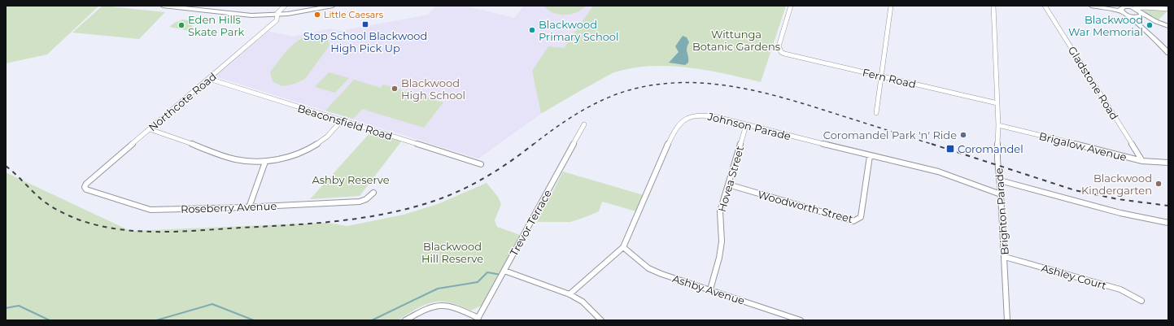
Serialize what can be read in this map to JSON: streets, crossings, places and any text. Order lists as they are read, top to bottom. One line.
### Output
{"streets":{"street":["Fern Road","Gladstone Road","Northcote Road","Beaconsfield Road","Johnson Parade","Brigalow Avenue","Hovea Street","Woodworth Street","Roseberry Avenue","Brighton Parade","Trevor Terrace","Ashley Court","Ashby Avenue"]},"crossings":[["Fern Road","Brighton Parade"],["Gladstone Road","Brigalow Avenue"],["Northcote Road","Beaconsfield Road"],["Northcote Road","Roseberry Avenue"],["Johnson Parade","Hovea Street"],["Johnson Parade","Woodworth Street"],["Johnson Parade","Brighton Parade"],["Johnson Parade","Ashby Avenue"],["Brigalow Avenue","Brighton Parade"],["Hovea Street","Woodworth Street"],["Hovea Street","Ashby Avenue"],["Brighton Parade","Ashley Court"]],"parks":["Wittunga Botanic Gardens","Ashby Reserve","Blackwood Hill Reserve"],"places":{"other":["Little Caesars","Eden Hills Skate Park","Blackwood War Memorial","Blackwood Primary School","Blackwood High School","Coromandel Park 'n' Ride","Blackwood Kindergarten"],"transit":["Stop School Blackwood High Pick Up","Coromandel"]}}
